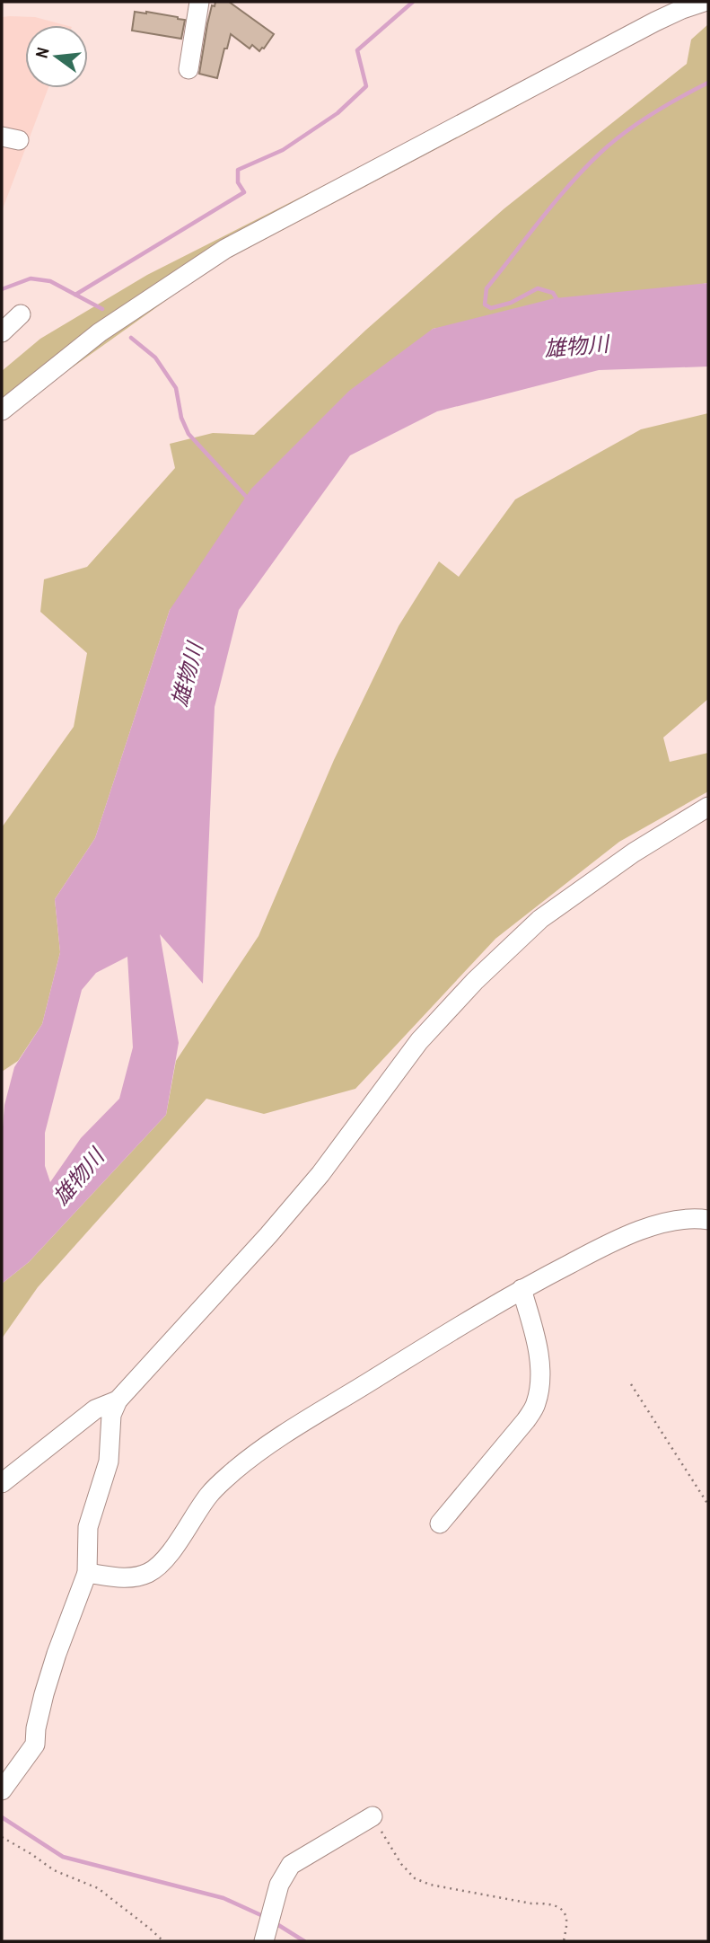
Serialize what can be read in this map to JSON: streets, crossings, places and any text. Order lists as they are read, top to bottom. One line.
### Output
{"water":["雄物川"],"north":"left"}
